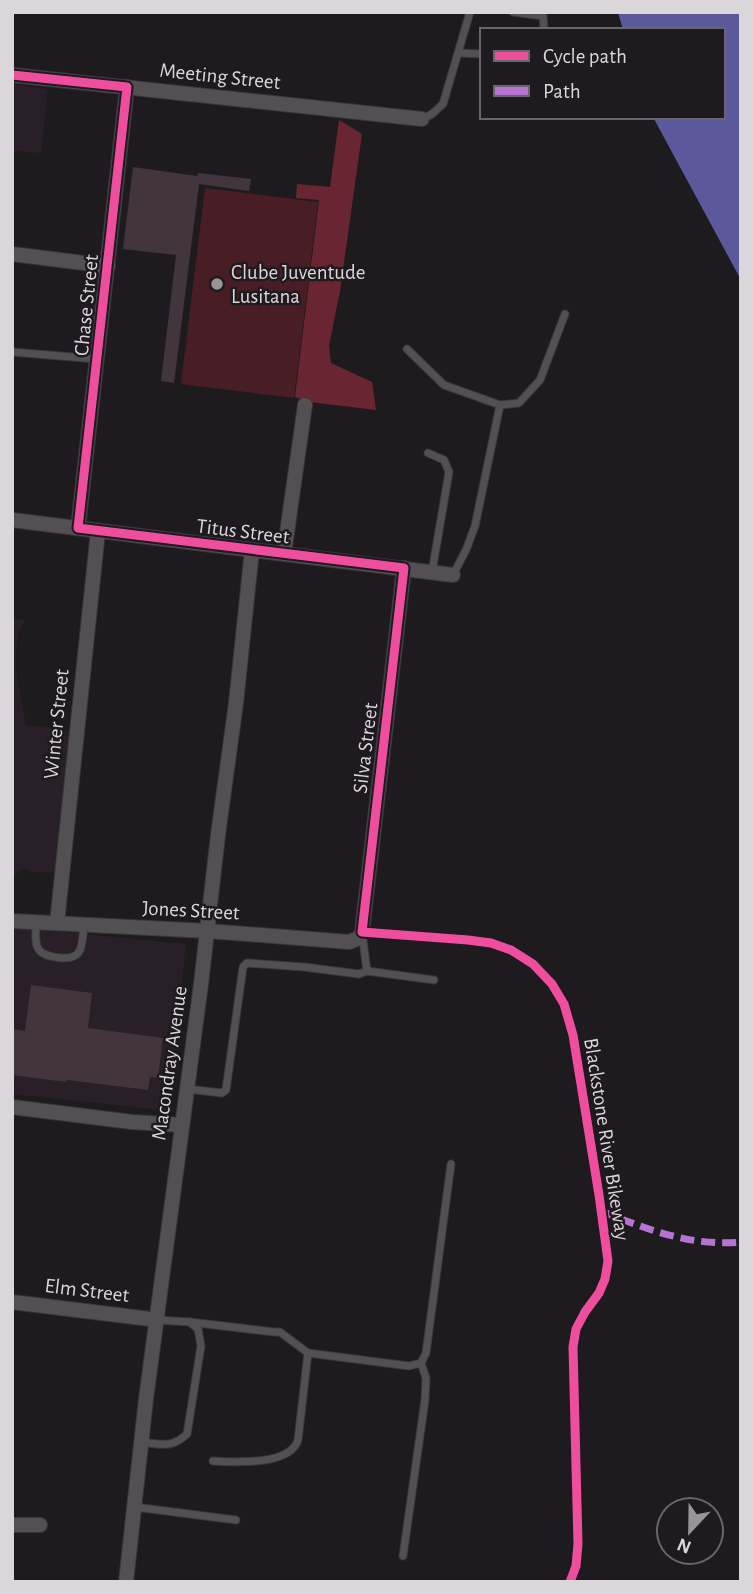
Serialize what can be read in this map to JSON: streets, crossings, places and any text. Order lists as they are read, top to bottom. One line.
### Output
{"streets":{"street":["Meeting Street","Chase Street","Titus Street","Winter Street","Silva Street","Jones Street","Macondray Avenue","Elm Street"],"cycle path":["Blackstone River Bikeway"]},"crossings":[["Meeting Street","Chase Street"],["Chase Street","Titus Street"],["Titus Street","Winter Street"],["Titus Street","Silva Street"],["Titus Street","Macondray Avenue"],["Winter Street","Jones Street"],["Silva Street","Jones Street"],["Jones Street","Macondray Avenue"],["Macondray Avenue","Elm Street"]],"places":["Clube Juventude Lusitana"],"legend":["Cycle path","Path"],"north":"bottom"}
